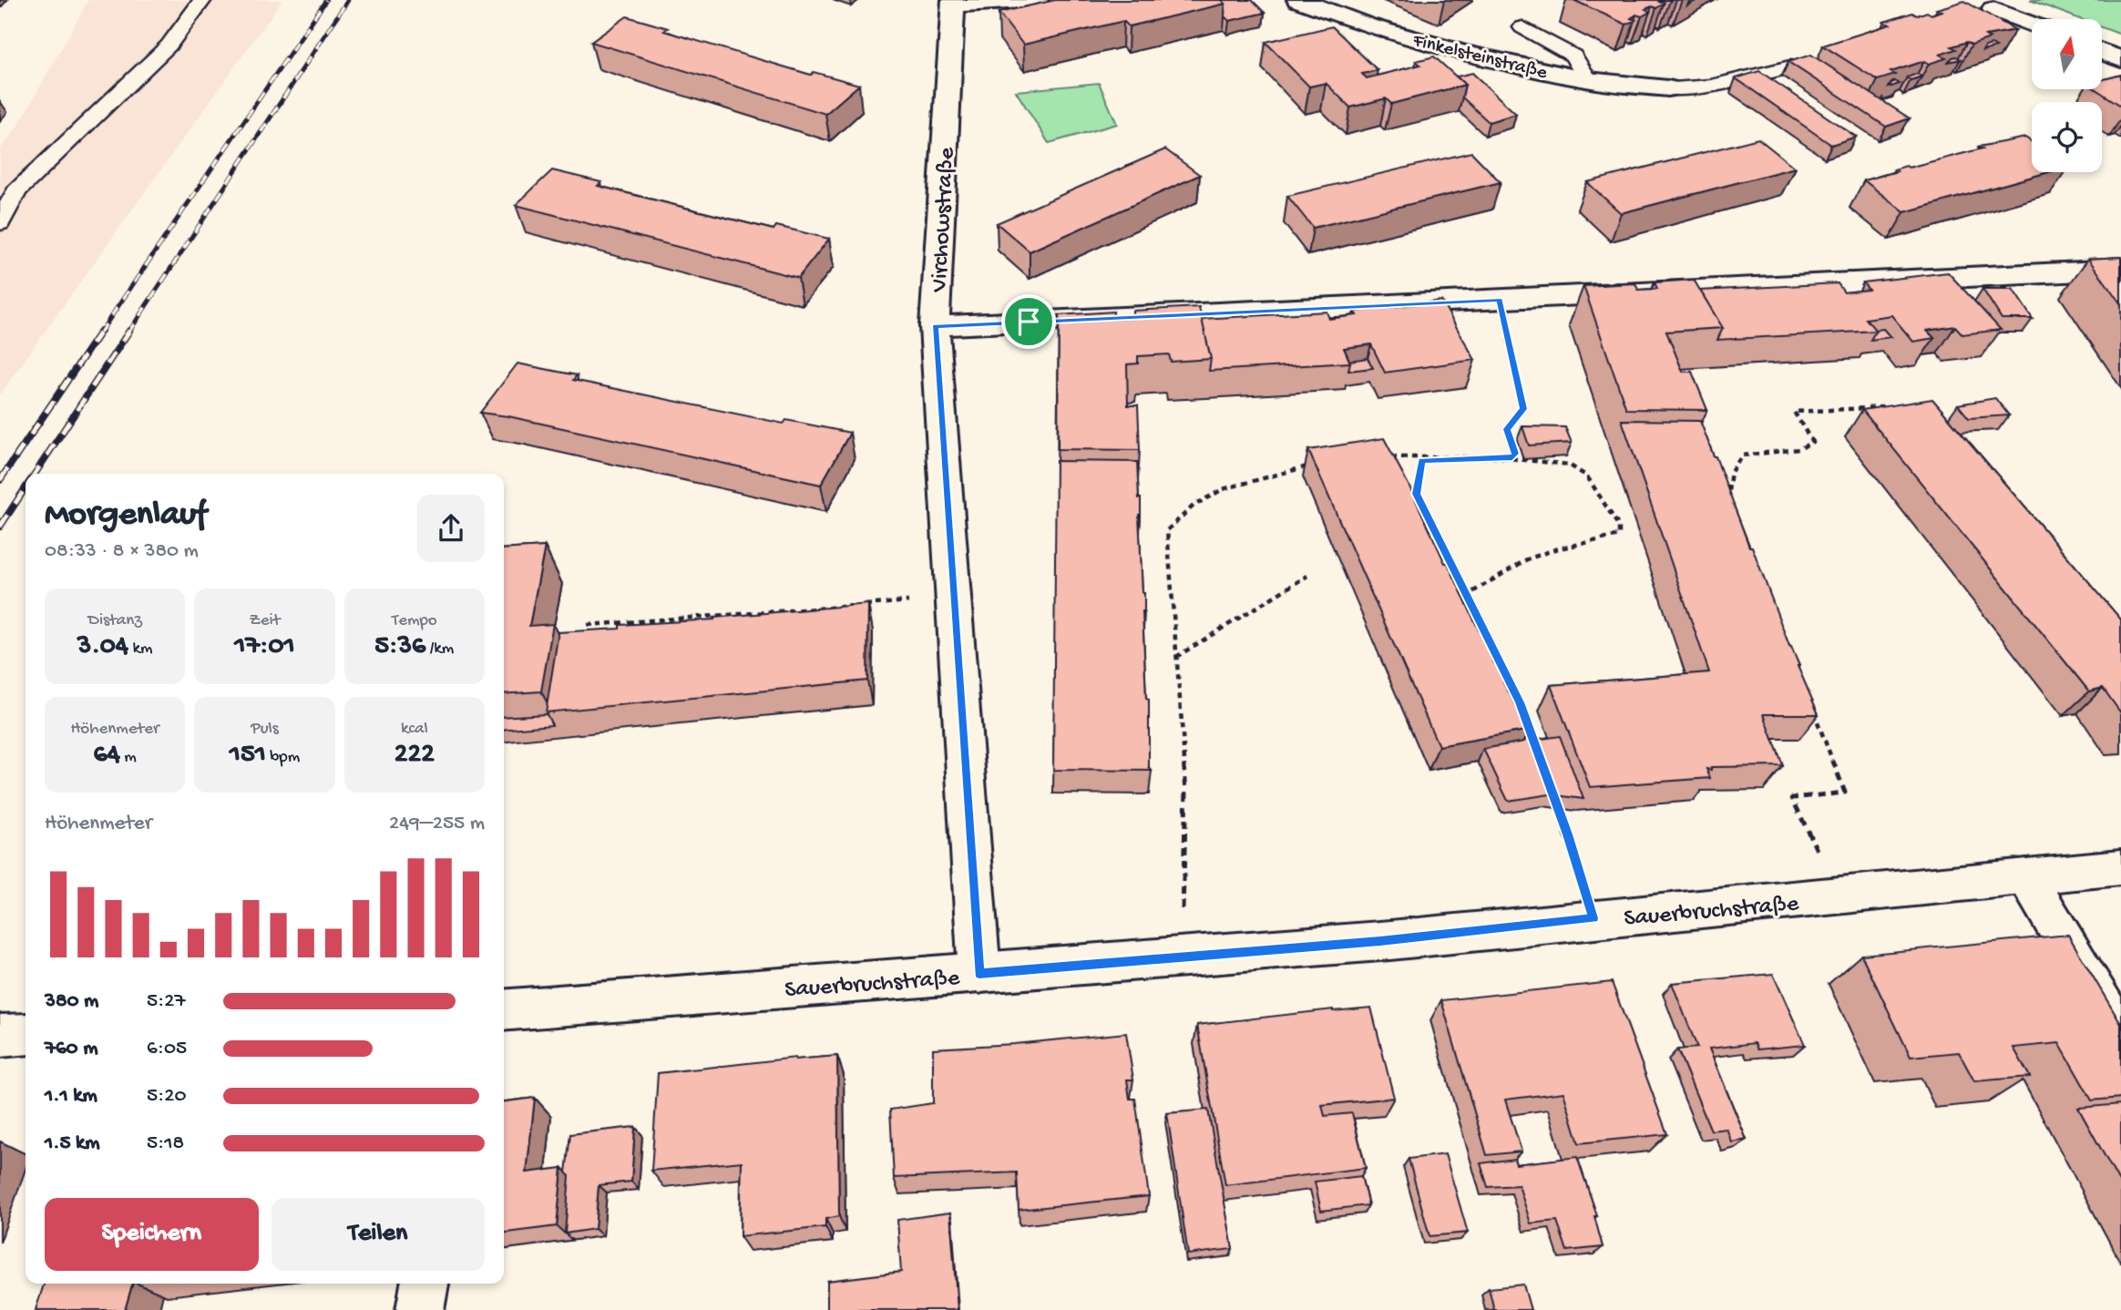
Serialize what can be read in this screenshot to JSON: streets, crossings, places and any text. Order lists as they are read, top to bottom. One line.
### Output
{"streets":{"street":["Finkelsteinstraße","Virchowstraße","Sauerbruchstraße"]},"crossings":[["Virchowstraße","Sauerbruchstraße"]],"north":"top","page":{"heading":["Morgenlauf","08:33 · 8 × 380 m"],"stats":[["Distanz","3.04 km"],["Zeit","17:01"],["Tempo","5:36 /km"],["Höhenmeter","64 m"],["Puls","151 bpm"],["kcal","222"]],"chart":["Höhenmeter","249–255 m"],"list":[{"name":"380 m","note":"5:27"},{"name":"760 m","note":"6:05"},{"name":"1.1 km","note":"5:20"},{"name":"1.5 km","note":"5:18"}],"buttons":["Speichern","Teilen"]}}
